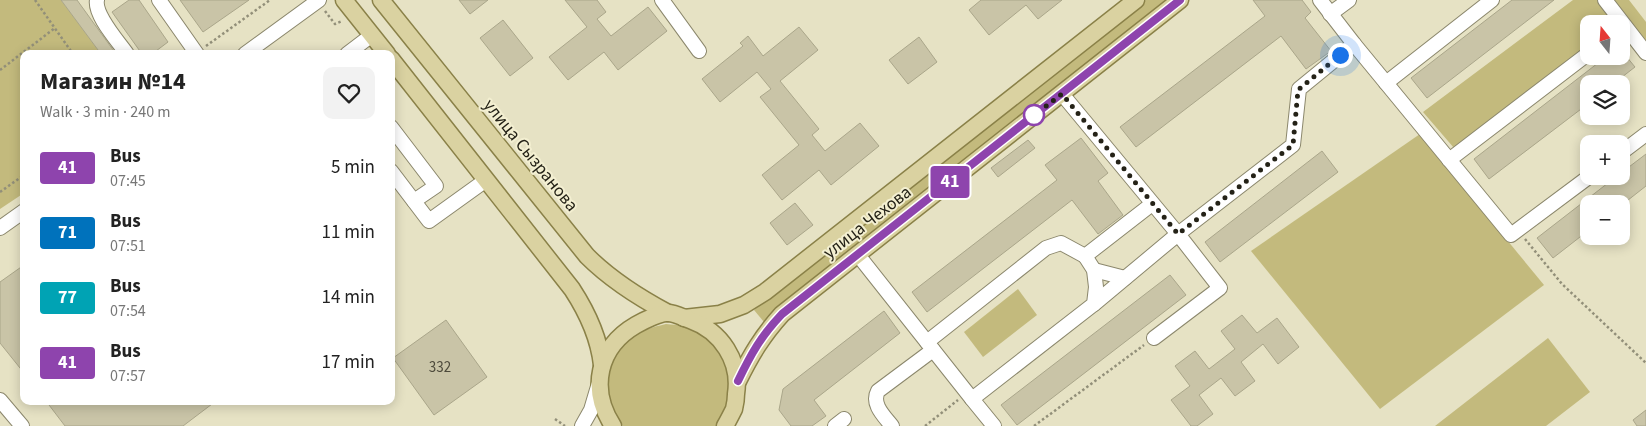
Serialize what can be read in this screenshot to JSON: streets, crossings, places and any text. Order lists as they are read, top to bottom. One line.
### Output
{"streets":{"main road":["улица Сызранова","улица Чехова"]},"crossings":[["улица Сызранова","улица Чехова"]],"lines":["bus line 41"],"house_numbers":["332"],"north":"top","page":{"on_map":"41","map_buttons":["+","−"],"heading":["Магазин №14","Walk · 3 min · 240 m"],"list":[{"mark":"41","name":"Bus","note":"07:45","value":"5 min"},{"mark":"71","name":"Bus","note":"07:51","value":"11 min"},{"mark":"77","name":"Bus","note":"07:54","value":"14 min"},{"mark":"41","name":"Bus","note":"07:57","value":"17 min"}]}}
